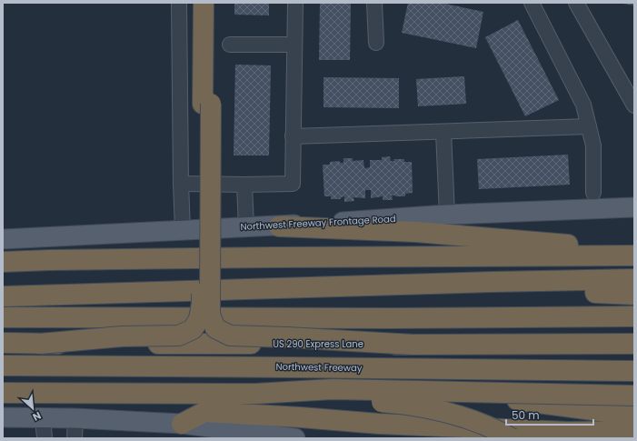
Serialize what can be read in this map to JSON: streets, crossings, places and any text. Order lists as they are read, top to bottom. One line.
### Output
{"streets":{"highway":["US 290 Express Lane","Northwest Freeway"],"main road":["Northwest Freeway Frontage Road"]},"scale_bar":"50 m","north":"bottom right"}
